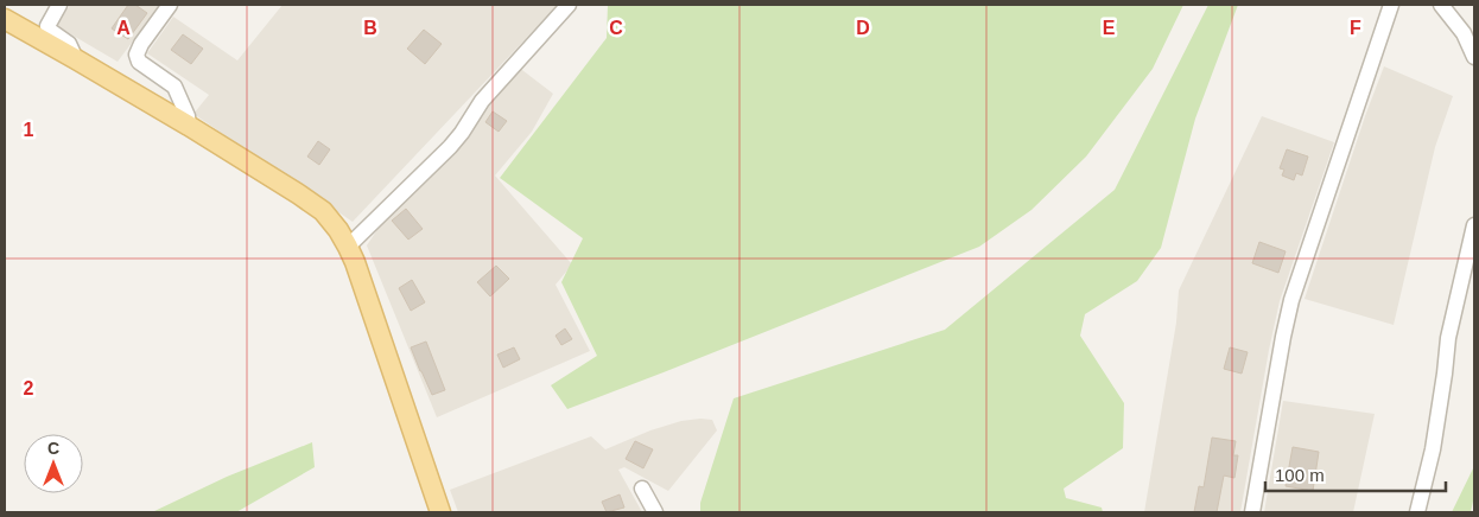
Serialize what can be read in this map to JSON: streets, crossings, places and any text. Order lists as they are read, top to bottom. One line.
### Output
{"scale_bar":"100 m","north":"top","grid":{"columns":["A","B","C","D","E","F"],"rows":["1","2"]}}
